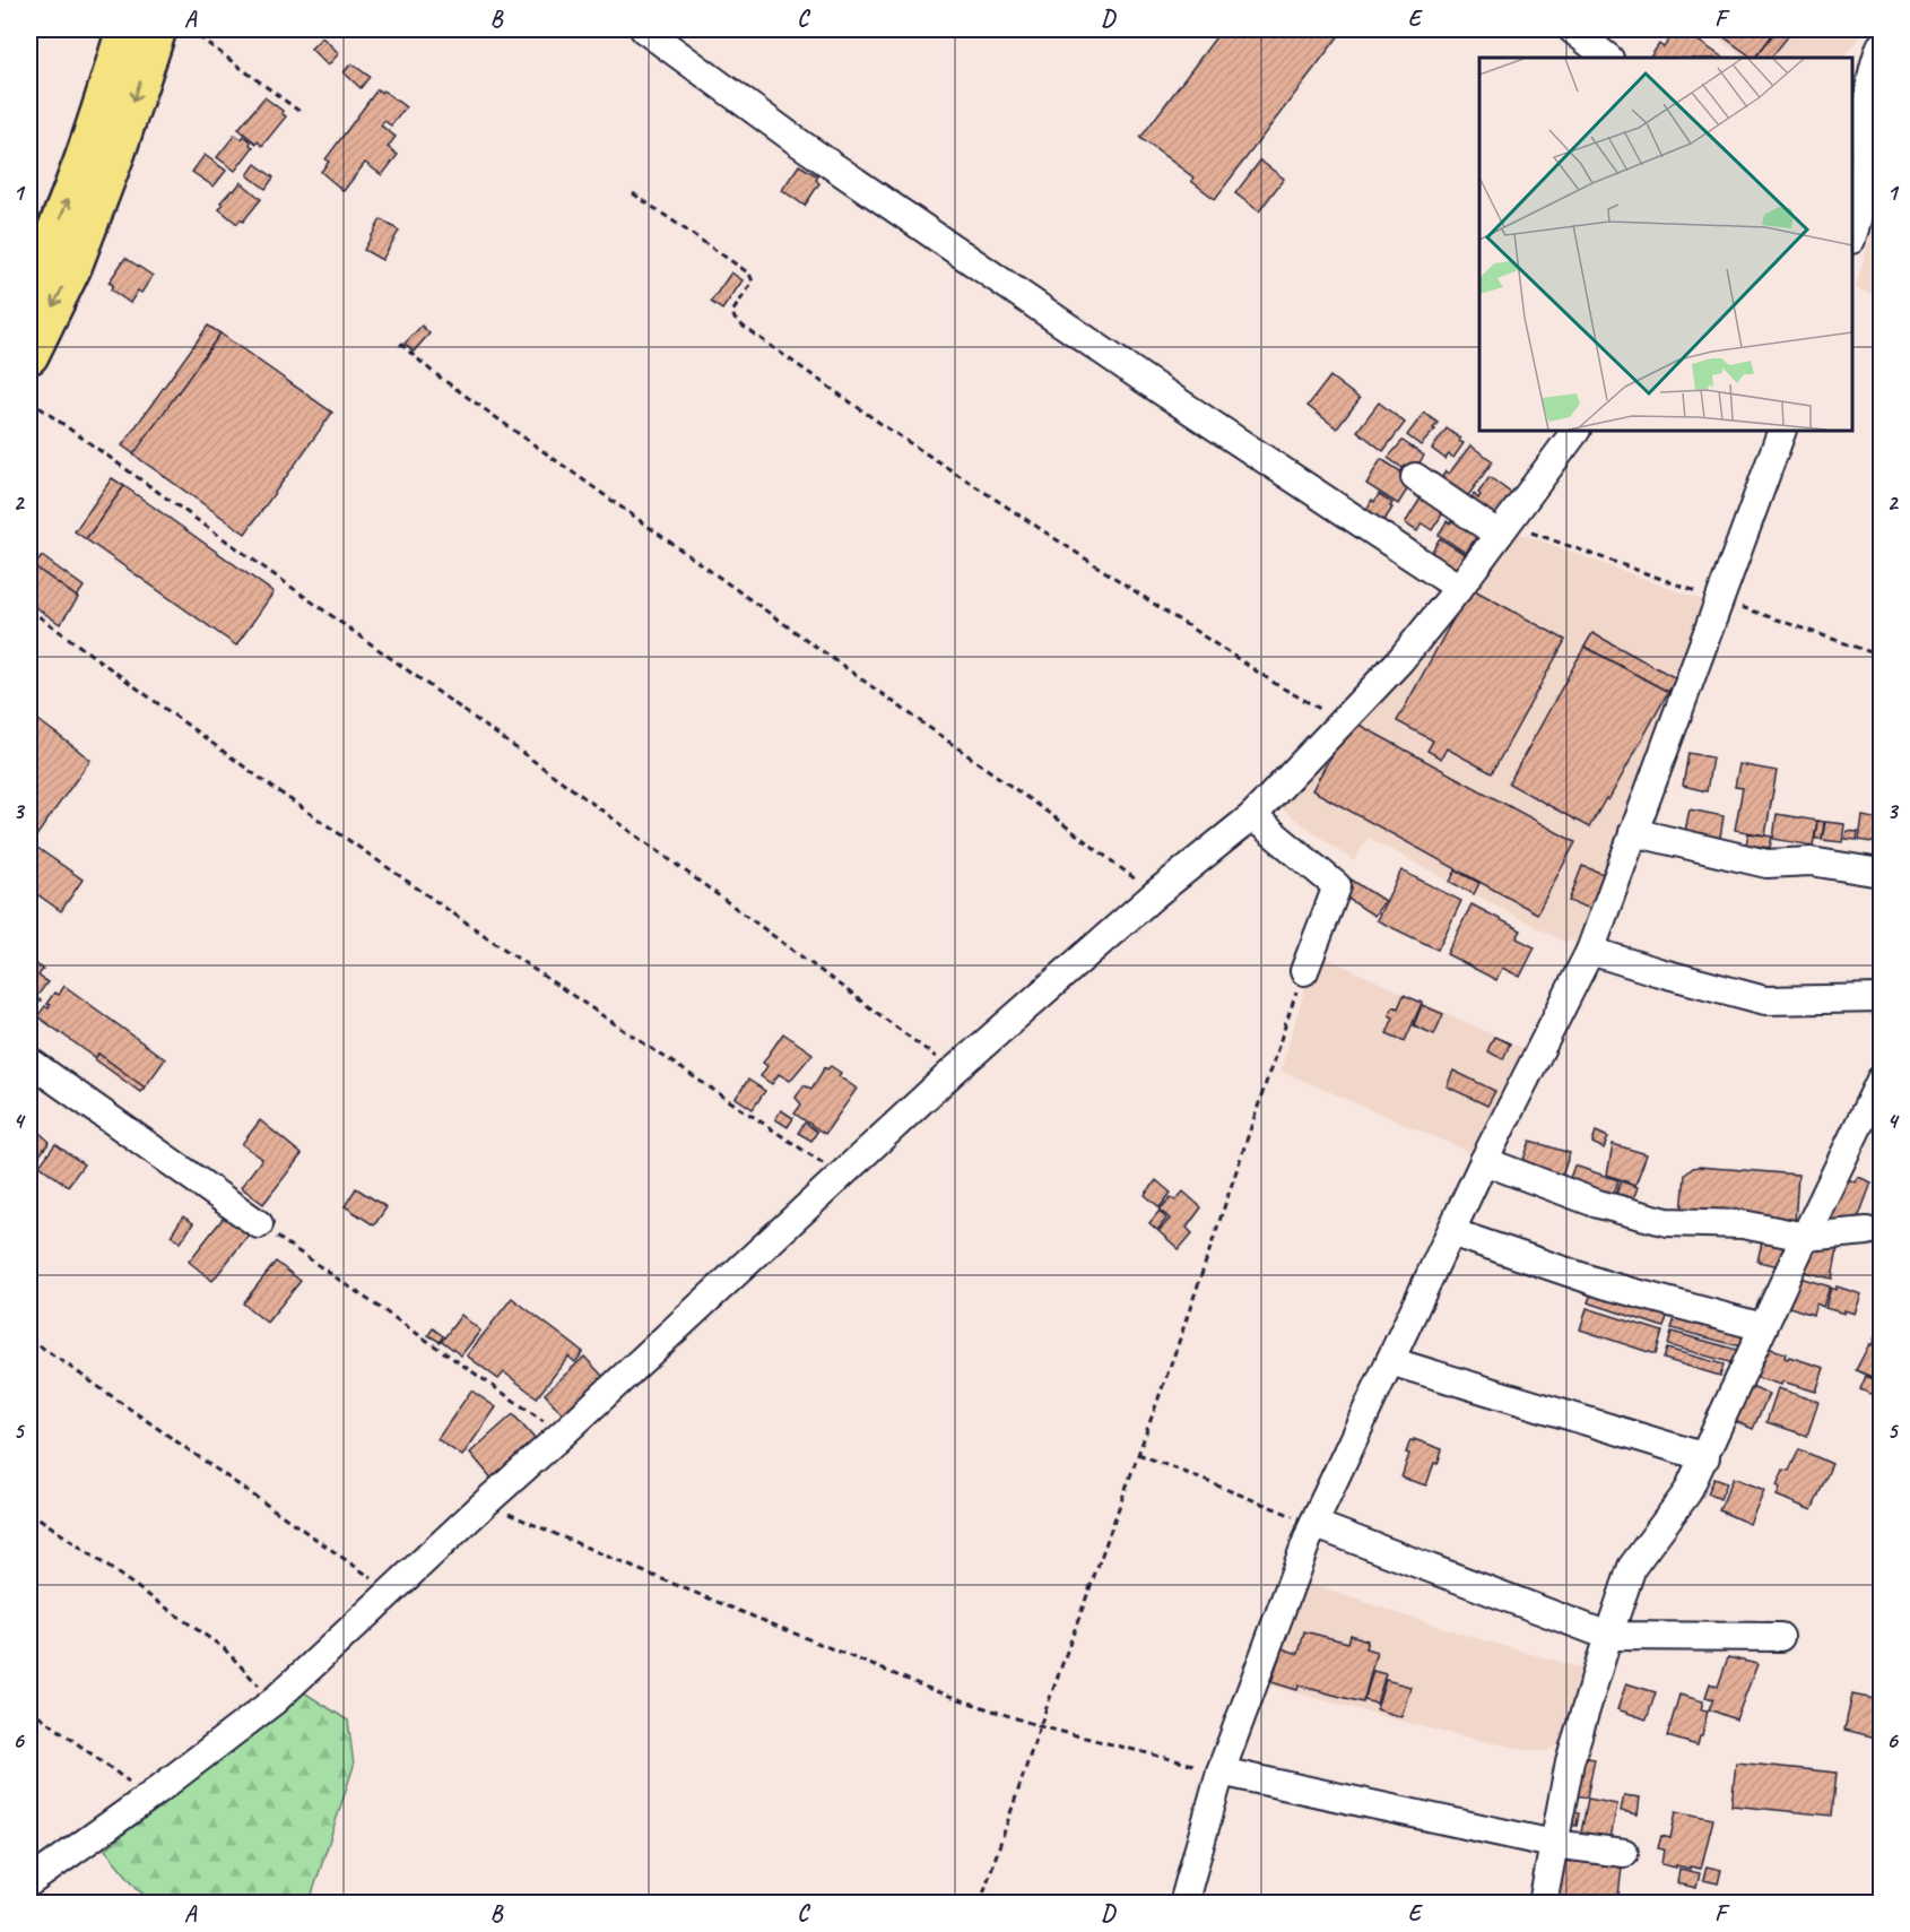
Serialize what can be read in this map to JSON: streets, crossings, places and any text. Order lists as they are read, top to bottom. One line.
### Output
{"grid":{"columns":["A","B","C","D","E","F"],"rows":["1","2","3","4","5","6"]}}
